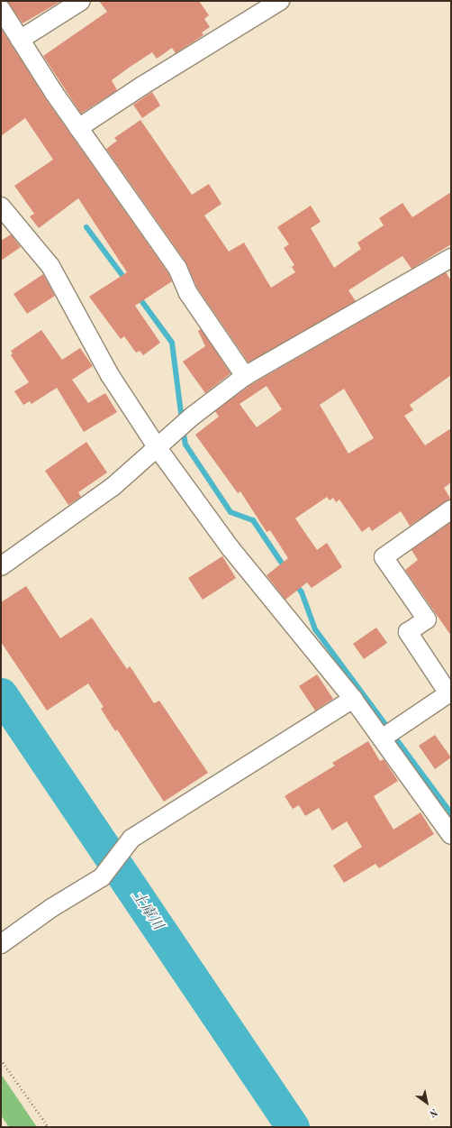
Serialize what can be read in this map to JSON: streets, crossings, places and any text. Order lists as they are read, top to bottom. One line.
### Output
{"water":["土庫川"],"north":"bottom right"}
